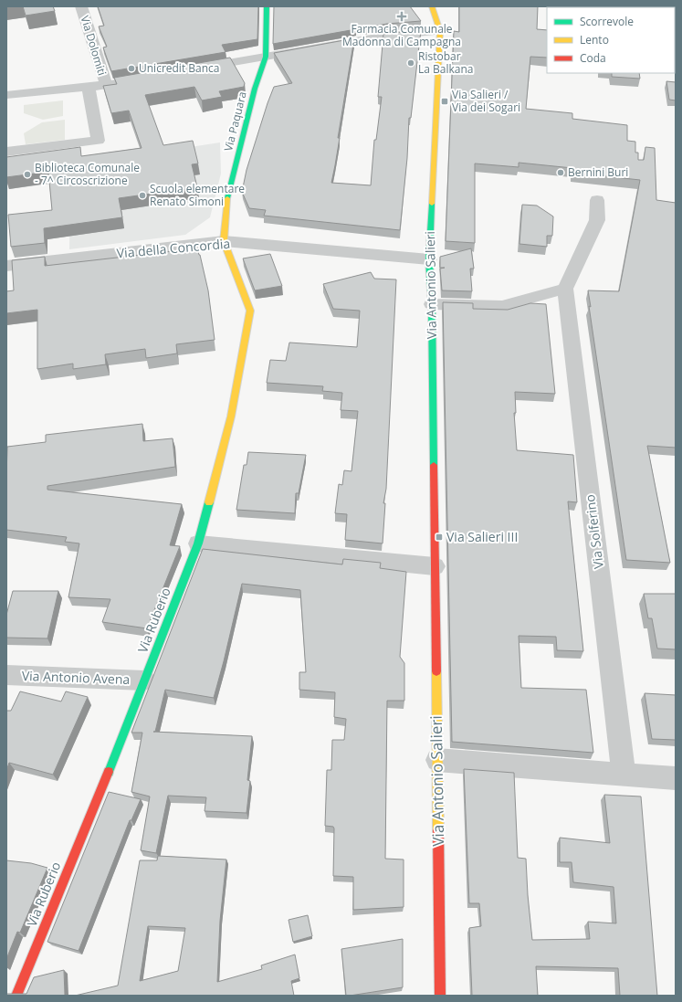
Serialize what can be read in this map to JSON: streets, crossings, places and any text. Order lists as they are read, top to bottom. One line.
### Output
{"streets":{"street":["Via Dolomiti","Via Paquara","Via della Concordia","Via Antonio Salieri","Via Solferino","Via Ruberio","Via Antonio Avena"]},"crossings":[["Via Paquara","Via della Concordia"],["Via Paquara","Via Ruberio"],["Via della Concordia","Via Antonio Salieri"],["Via della Concordia","Via Ruberio"],["Via Ruberio","Via Antonio Avena"]],"places":{"health":["Farmacia Comunale Madonna di Campagna"],"other":["Ristobar La Balkana","Unicredit Banca","Bernini Buri","Biblioteca Comunale - 7^ Circoscrizione","Scuola elementare Renato Simoni"],"transit":["Via Salieri / Via dei Sogari","Via Salieri III"]},"legend":["Scorrevole","Lento","Coda"]}
